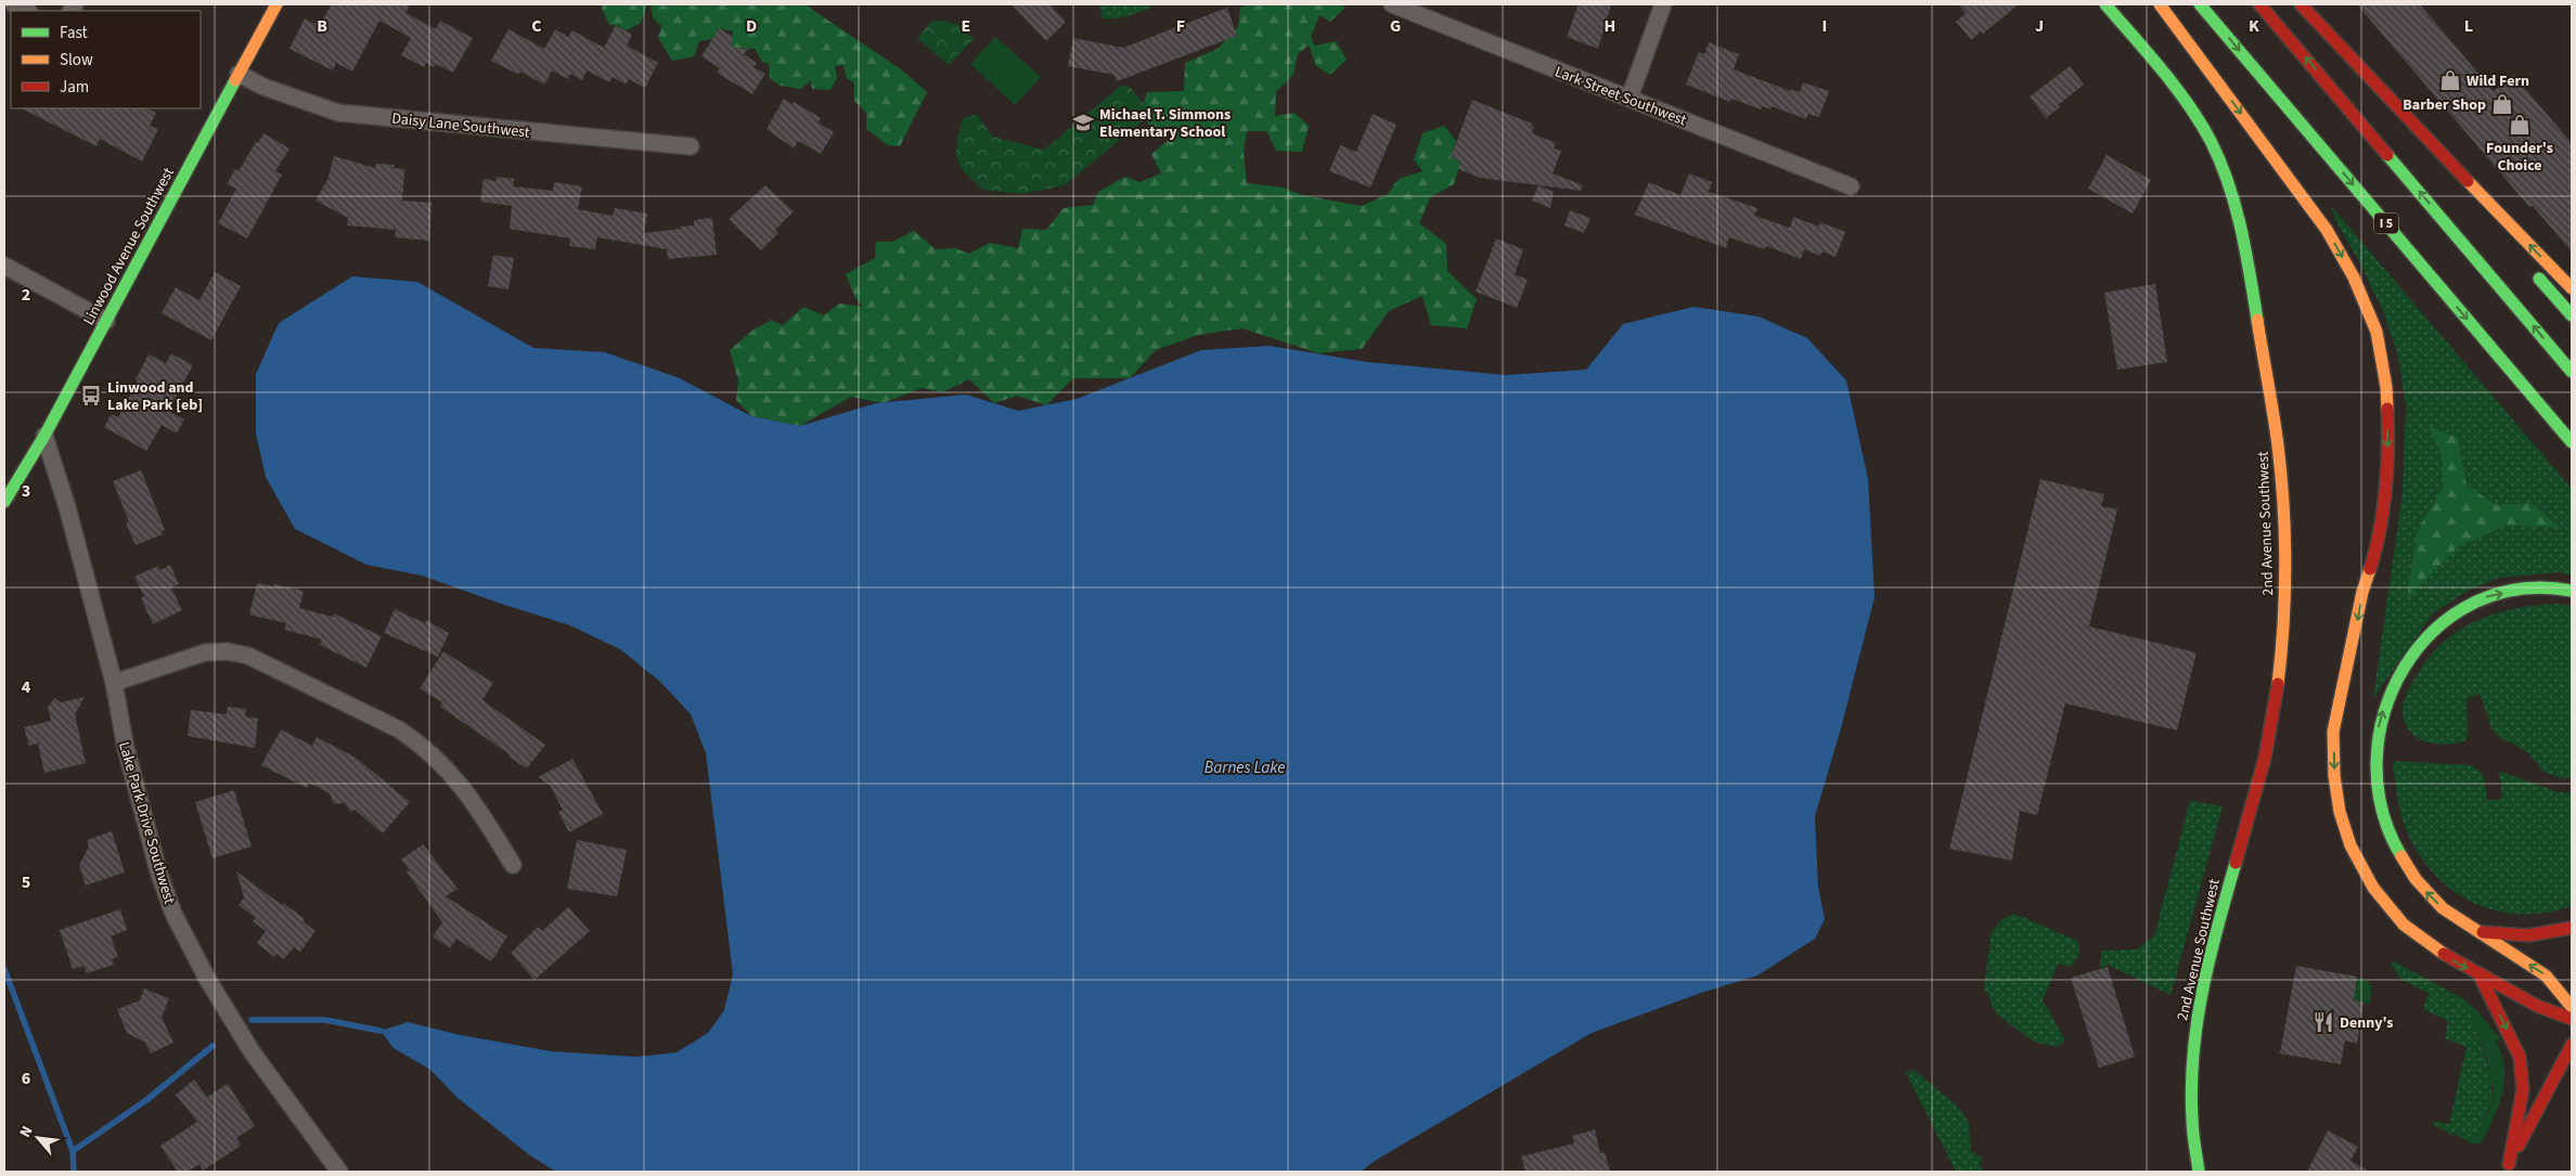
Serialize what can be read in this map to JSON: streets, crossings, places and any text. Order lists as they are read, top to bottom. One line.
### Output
{"streets":{"main road":["I 5","Linwood Avenue Southwest","2nd Avenue Southwest"],"street":["Lark Street Southwest","Daisy Lane Southwest","Lake Park Drive Southwest"]},"crossings":[["Daisy Lane Southwest","Linwood Avenue Southwest"],["Linwood Avenue Southwest","Lake Park Drive Southwest"]],"water":["Barnes Lake"],"places":{"shop":["Wild Fern","Barber Shop","Founder's Choice"],"school or university":["Michael T. Simmons Elementary School"],"bus stop":["Linwood and Lake Park [eb]"],"restaurant":["Denny's"]},"legend":["Fast","Slow","Jam"],"north":"top left","grid":{"columns":["B","C","D","E","F","G","H","I","J","K","L"],"rows":["2","3","4","5","6"]}}
